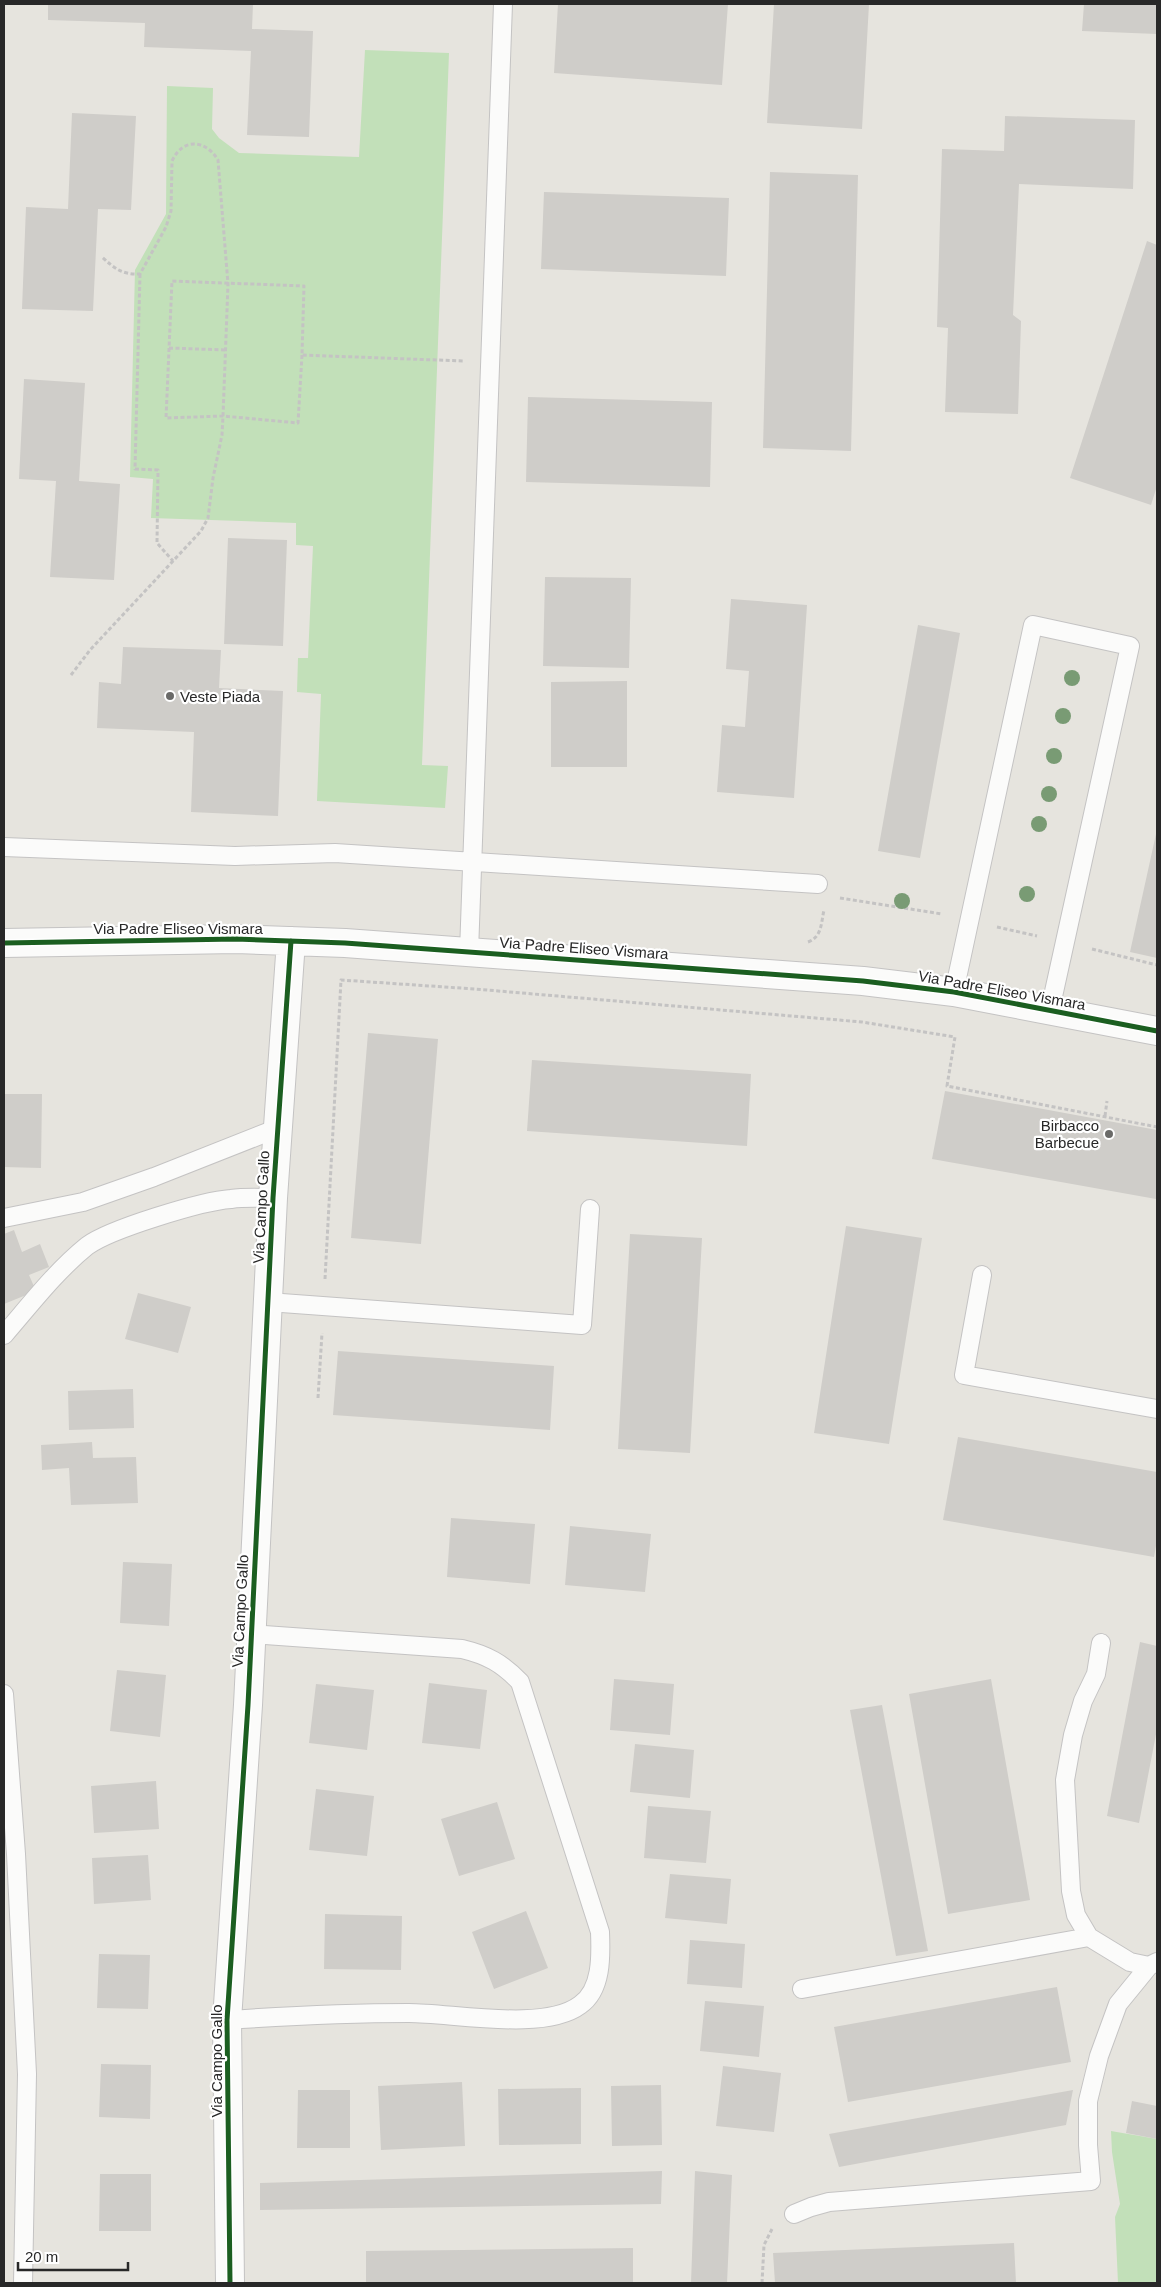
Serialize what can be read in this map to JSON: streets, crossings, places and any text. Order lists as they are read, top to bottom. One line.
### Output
{"streets":{"street":["Via Padre Eliseo Vismara","Via Campo Gallo"]},"crossings":[["Via Padre Eliseo Vismara","Via Campo Gallo"]],"places":["Veste Piada","Birbacco Barbecue"],"scale_bar":"20 m"}
